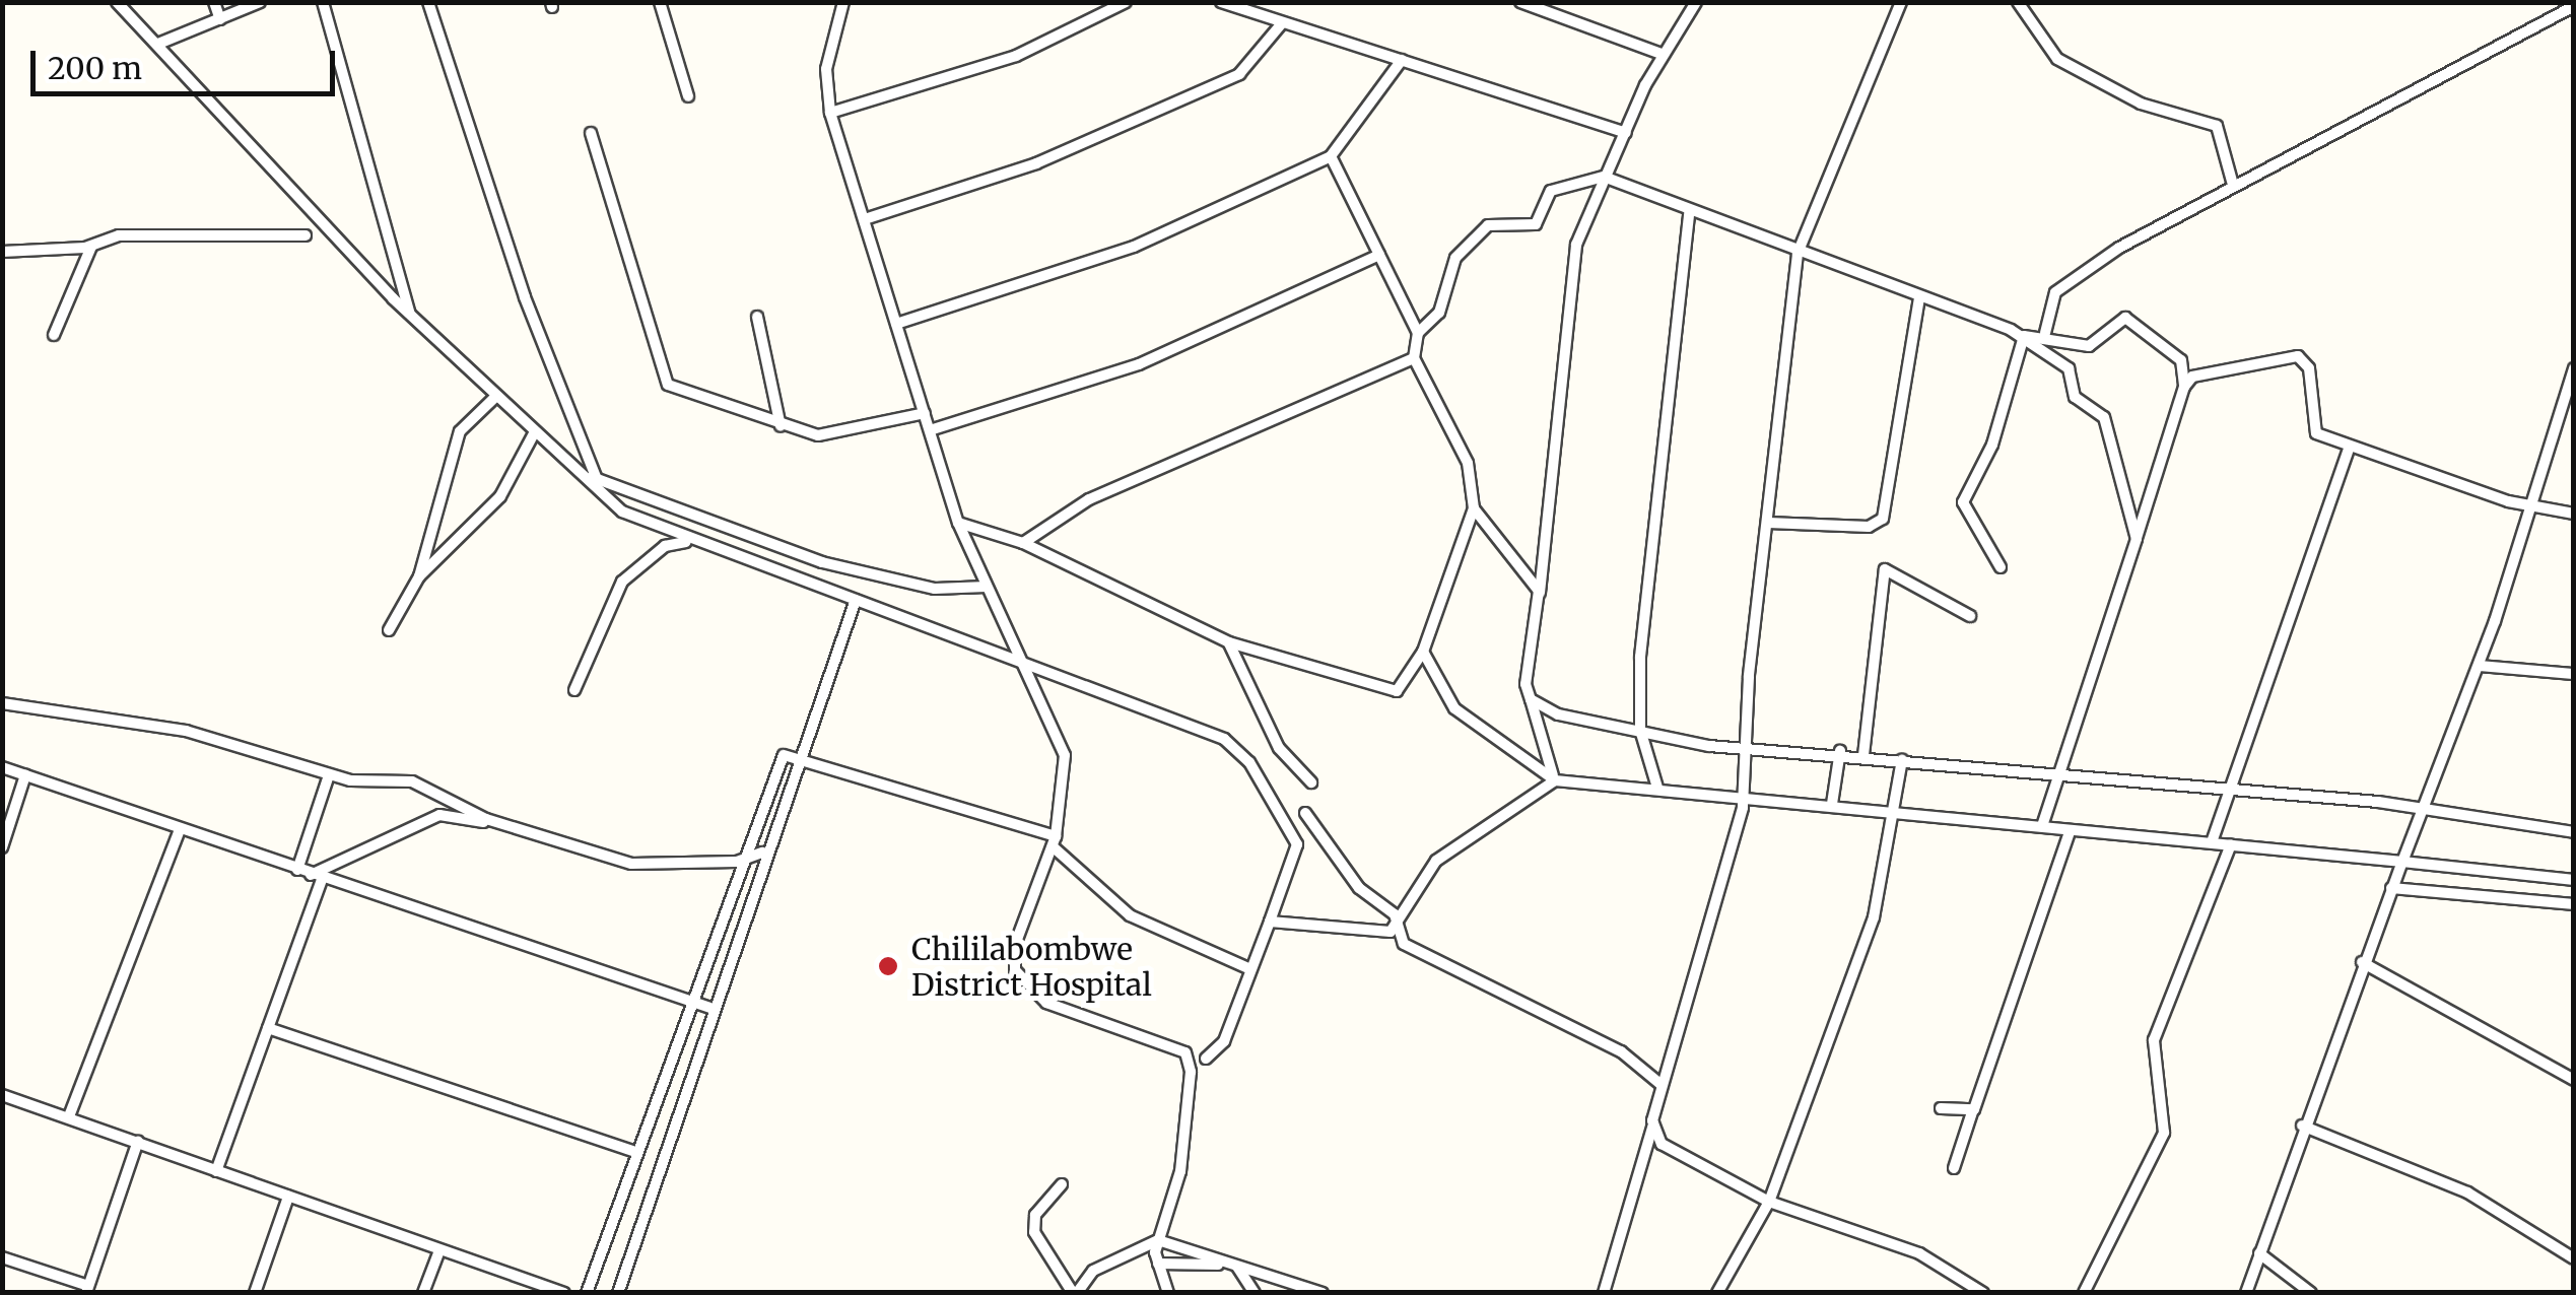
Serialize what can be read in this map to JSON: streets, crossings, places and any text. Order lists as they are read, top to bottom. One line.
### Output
{"places":["Chililabombwe District Hospital"],"scale_bar":"200 m"}
